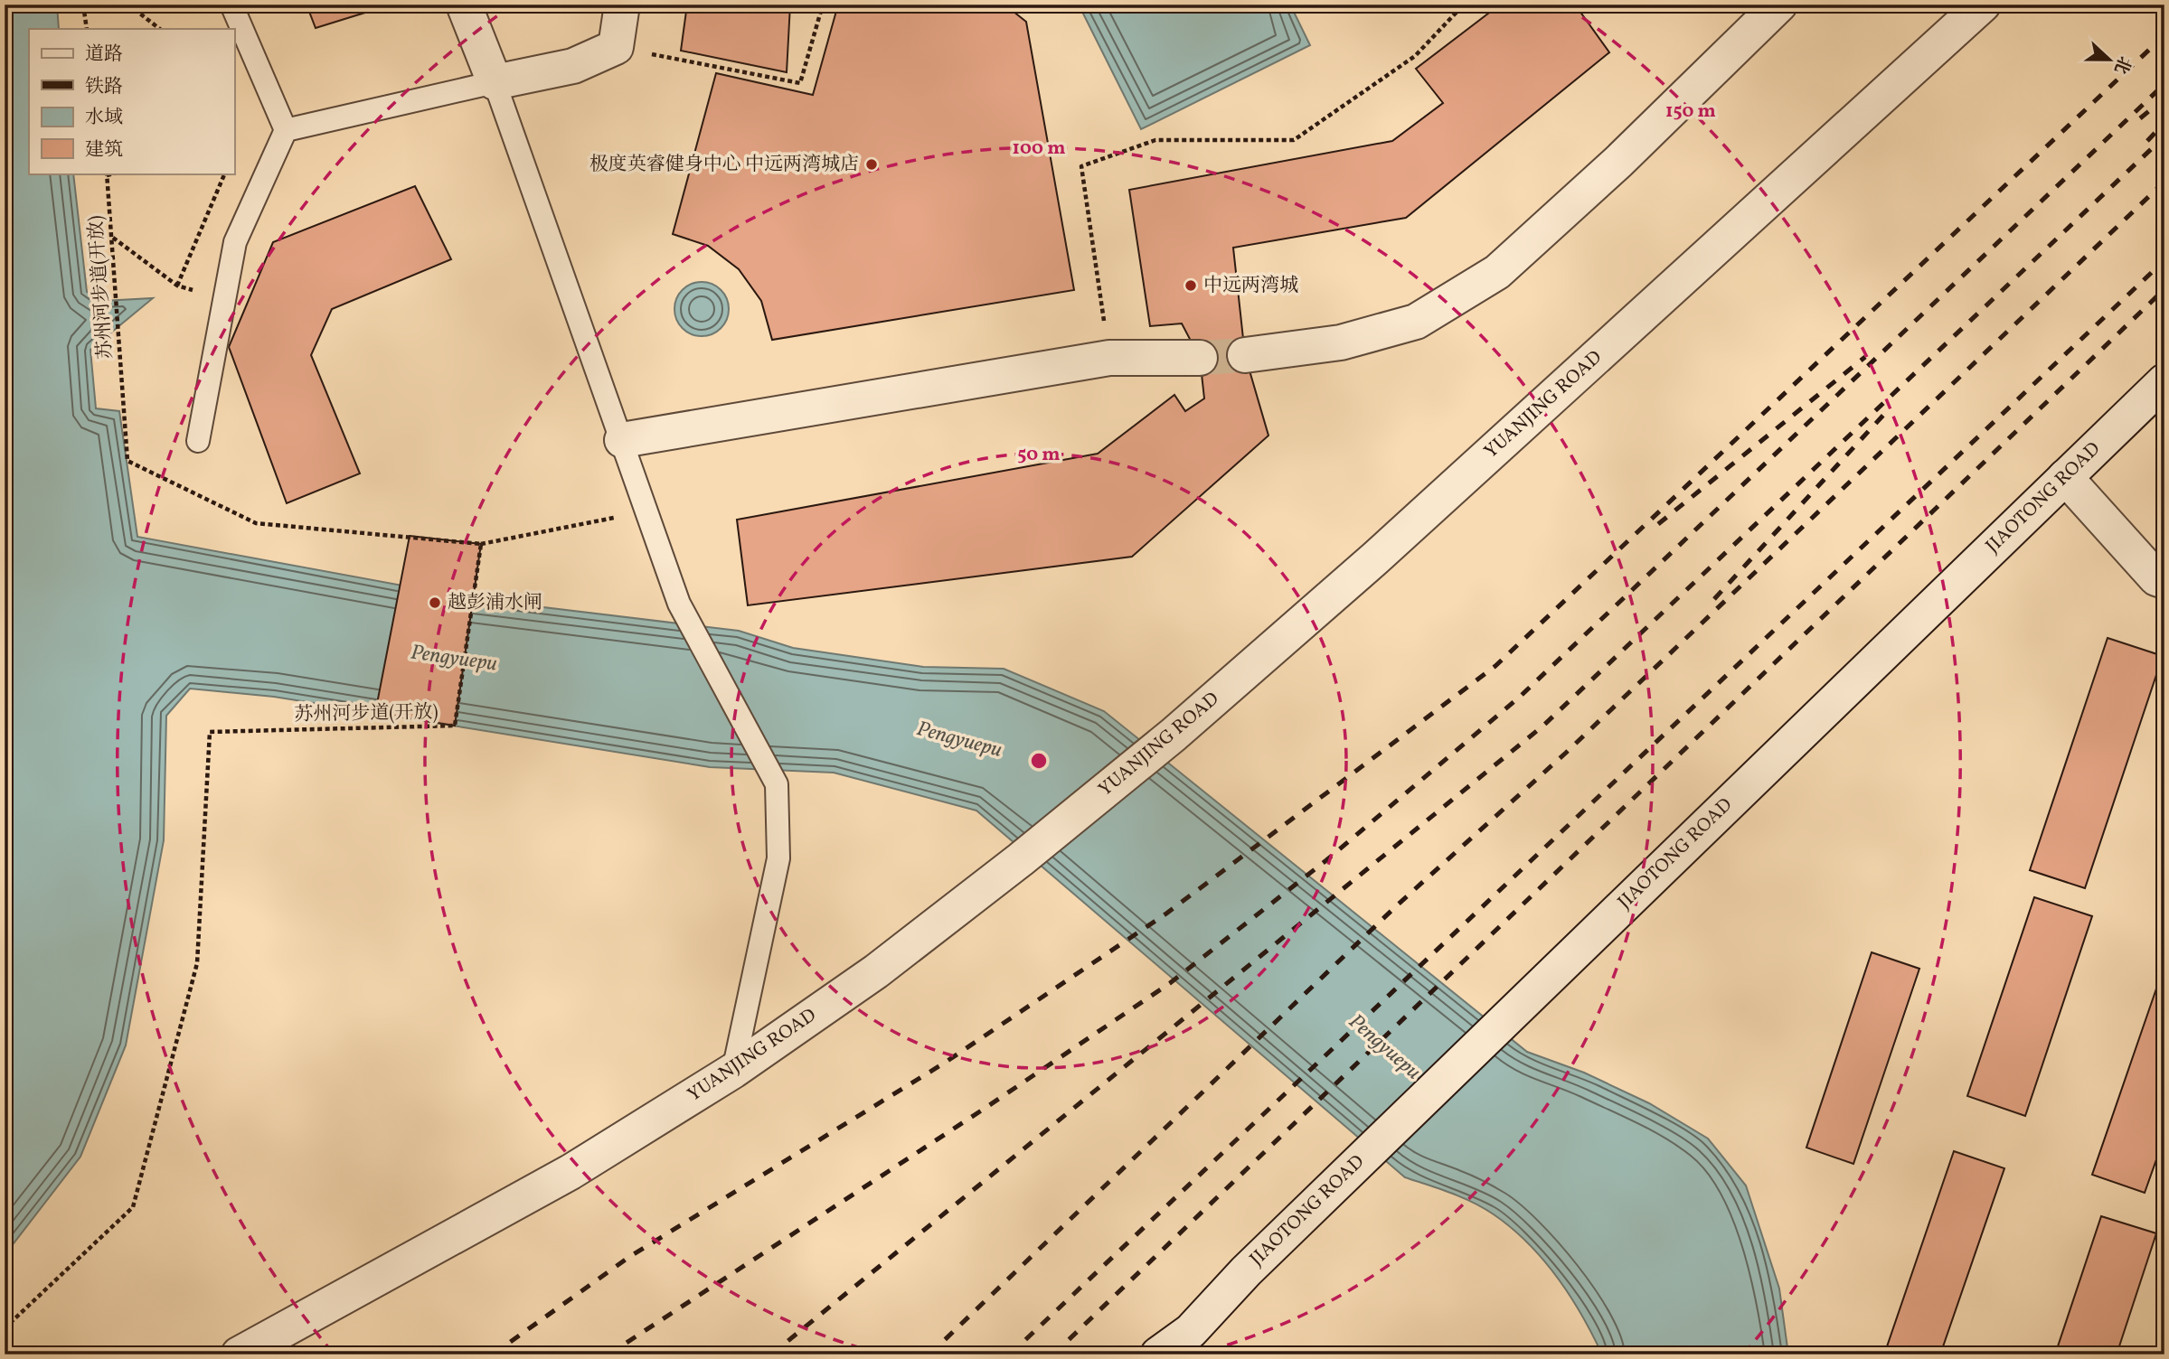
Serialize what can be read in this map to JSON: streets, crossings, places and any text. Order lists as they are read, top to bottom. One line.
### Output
{"streets":{"street":["YUANJING ROAD","JIAOTONG ROAD"],"path":["苏州河步道(开放)"]},"water":["Pengyuepu"],"places":["极度英睿健身中心 中远两湾城店","中远两湾城","越彭浦水闸"],"legend":["道路","铁路","水域","建筑"],"north":"right","rings":["150 m","100 m","50 m"]}
